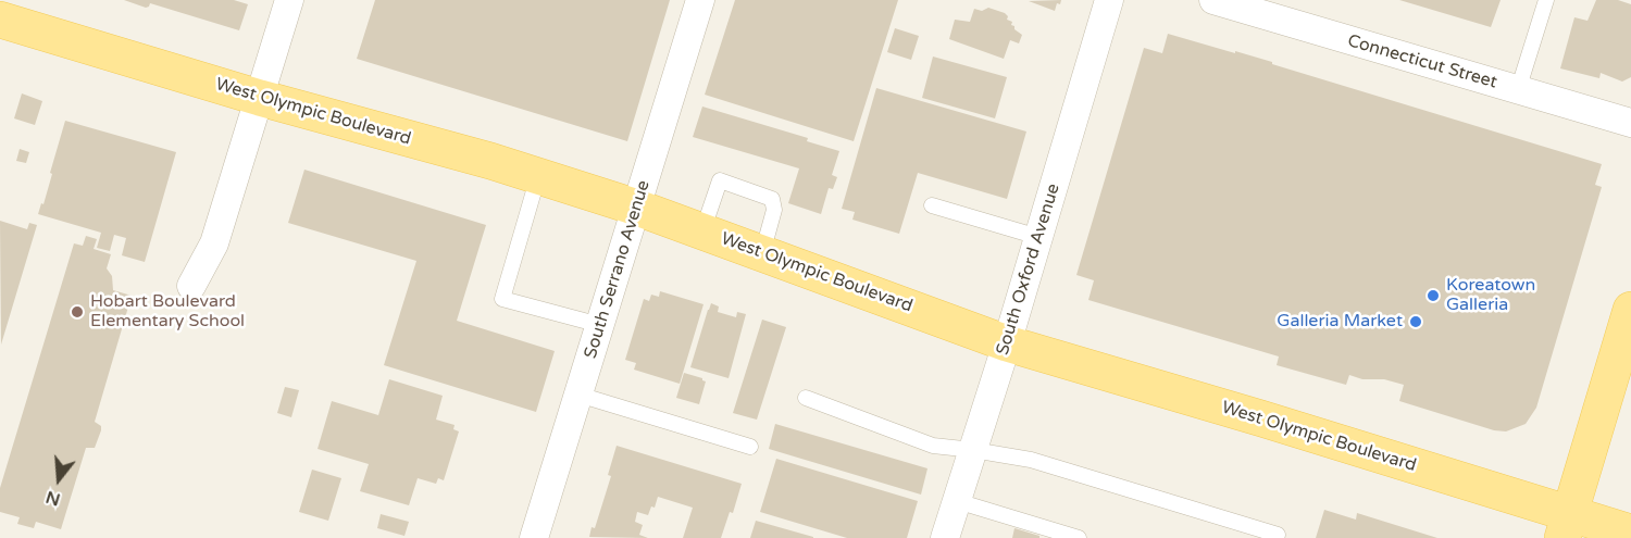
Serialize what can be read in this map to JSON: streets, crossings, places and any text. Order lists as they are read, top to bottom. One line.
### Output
{"streets":{"main road":["West Olympic Boulevard"],"street":["Connecticut Street","South Serrano Avenue","South Oxford Avenue"]},"crossings":[["West Olympic Boulevard","South Serrano Avenue"],["West Olympic Boulevard","South Oxford Avenue"]],"places":["Koreatown Galleria","Hobart Boulevard Elementary School","Galleria Market"],"north":"bottom"}
